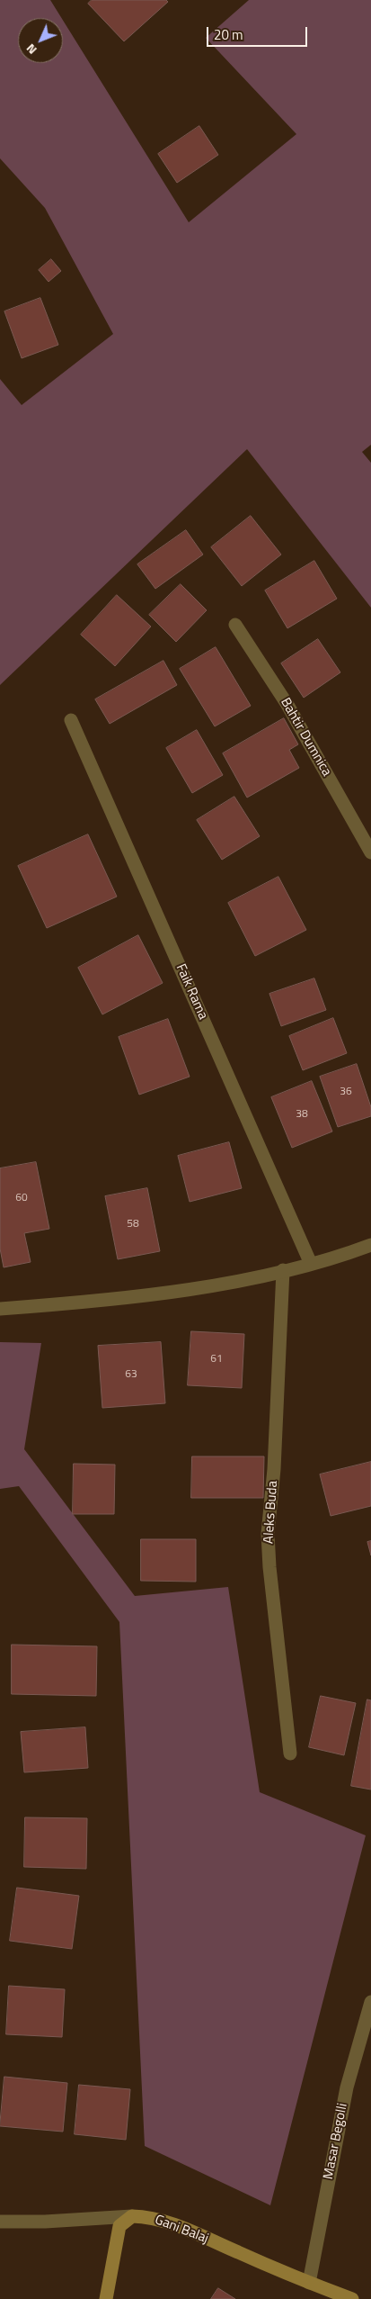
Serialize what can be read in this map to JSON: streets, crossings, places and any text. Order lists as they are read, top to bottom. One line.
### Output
{"streets":{"street":["Bahtir Dumnica","Faik Rama","Aleks Buda","Masar Begolli","Gani Balaj"]},"crossings":[["Masar Begolli","Gani Balaj"]],"house_numbers":["36","38","60","58","61","63"],"scale_bar":"20 m","north":"bottom left"}
